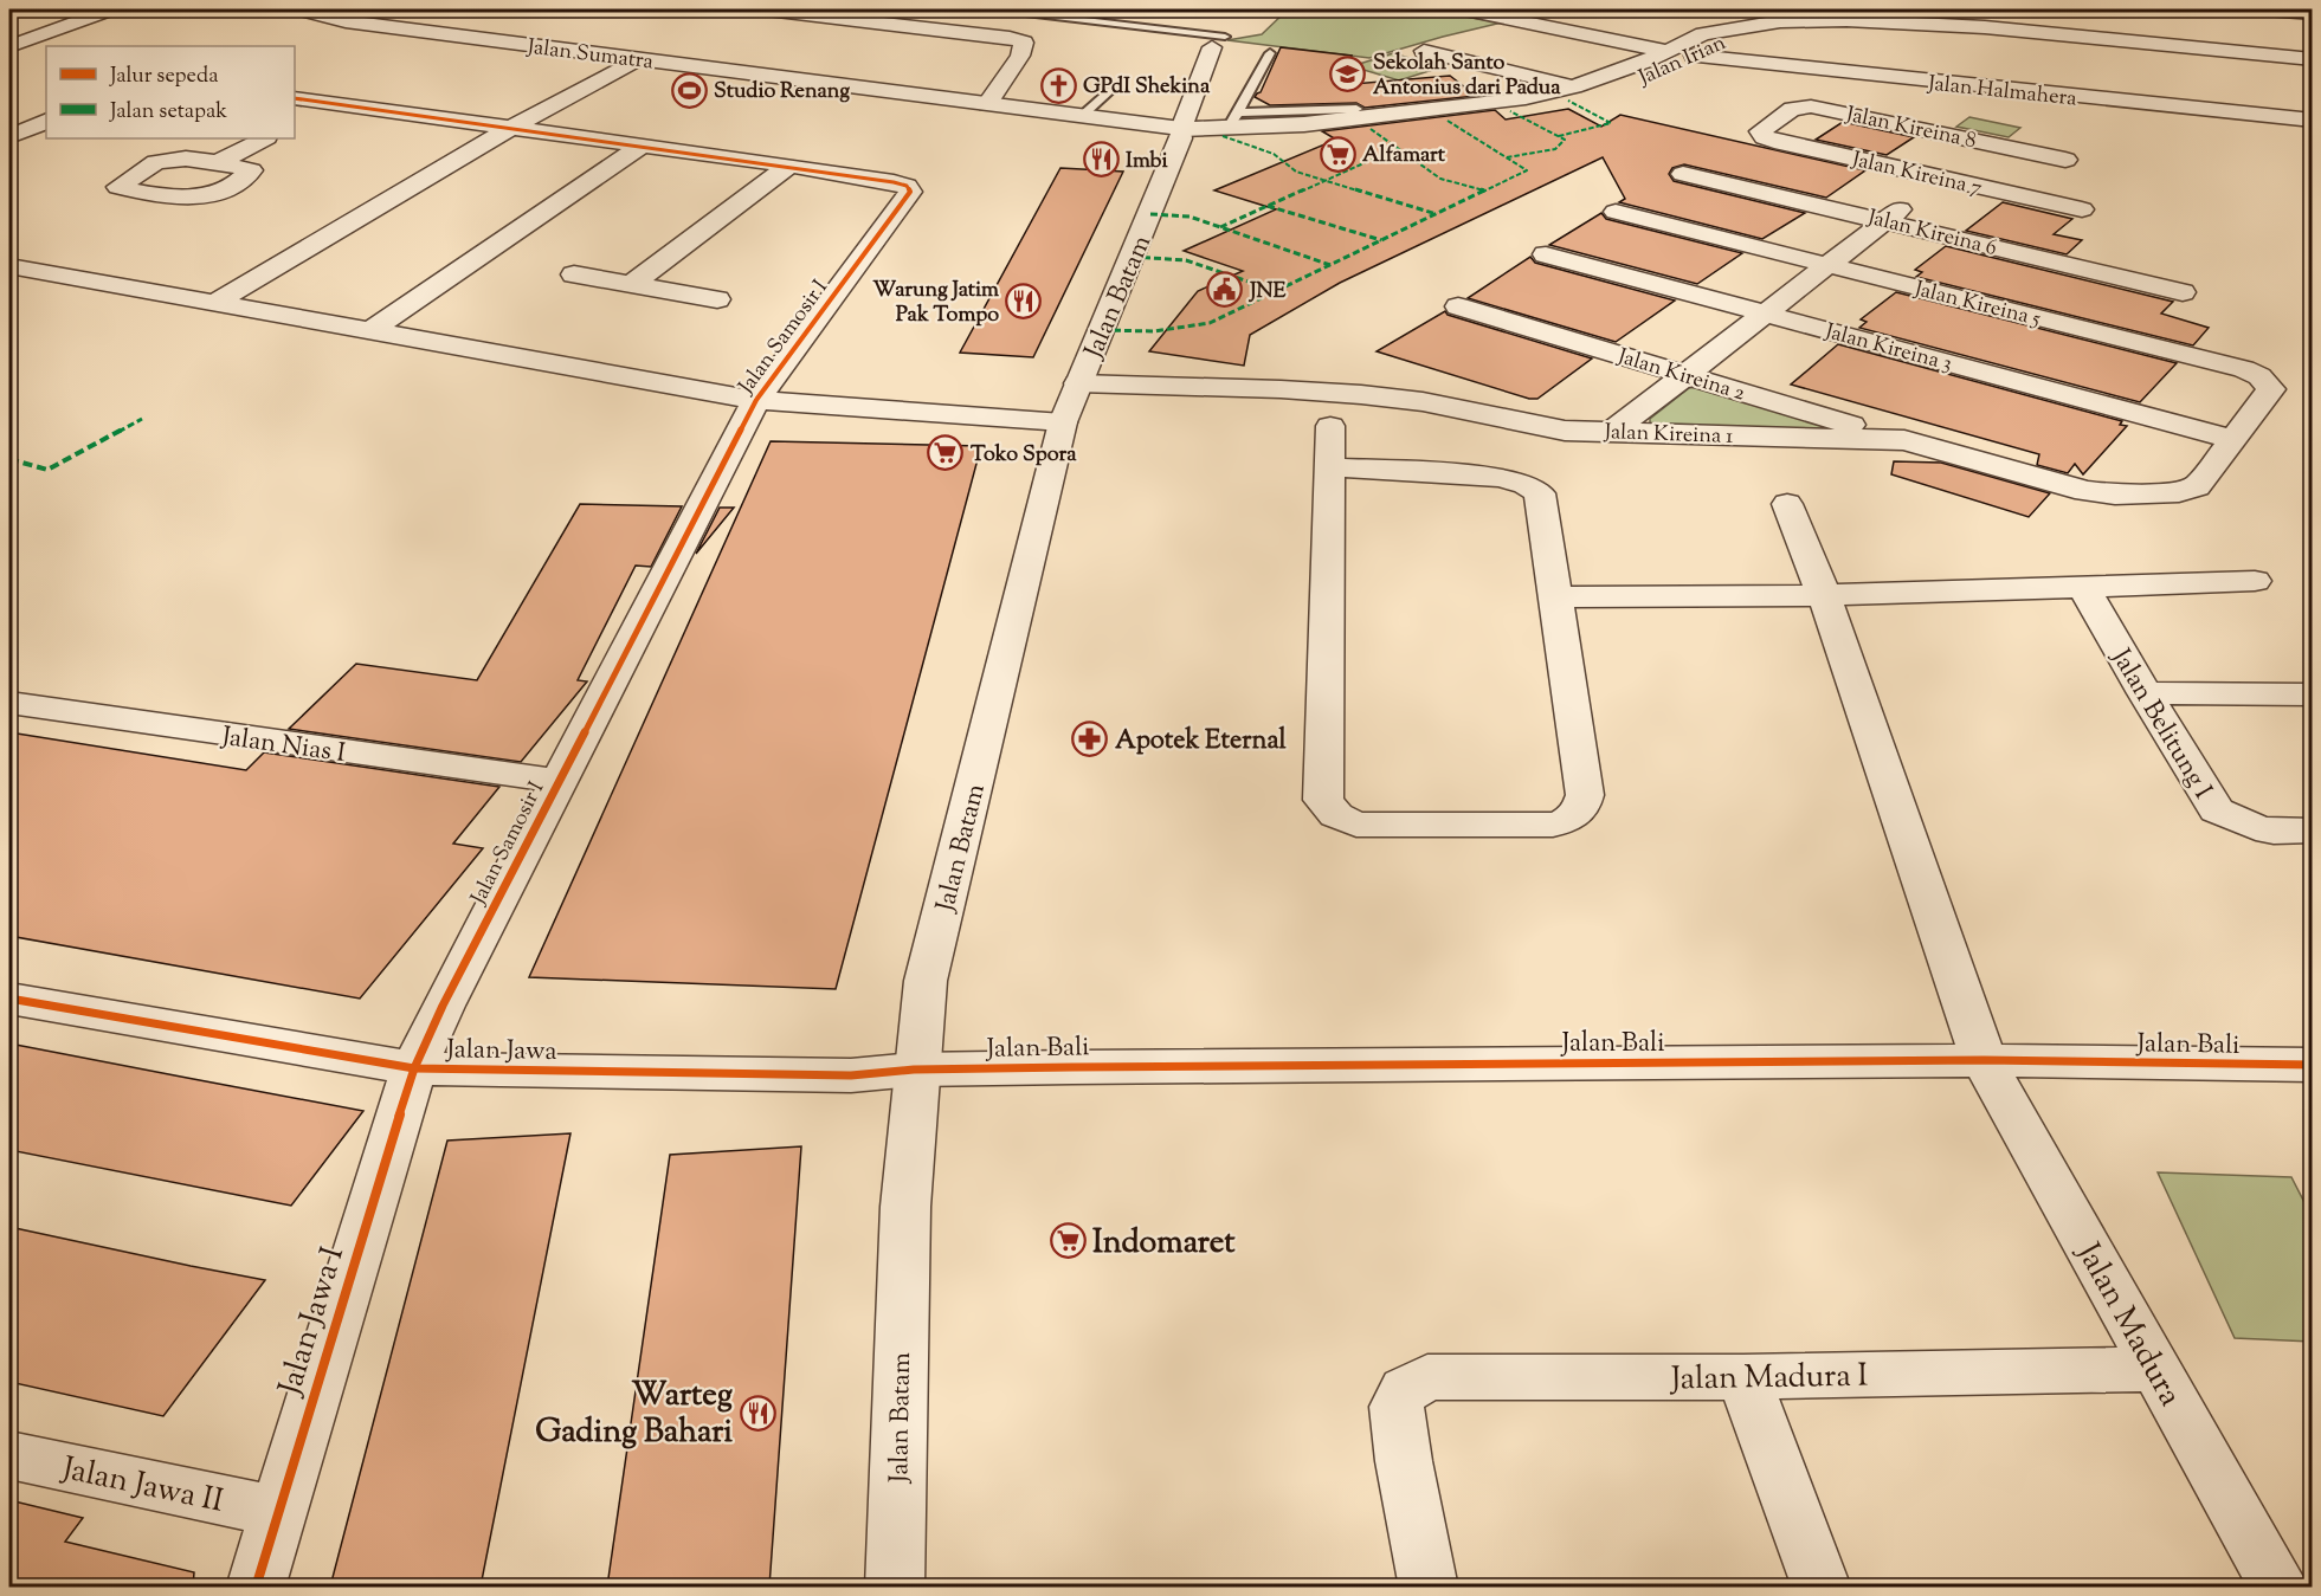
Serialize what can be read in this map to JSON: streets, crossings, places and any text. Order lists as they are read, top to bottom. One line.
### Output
{"streets":{"street":["Jalan Sumatra","Jalan Irian","Jalan Halmahera","Jalan Kireina 8","Jalan Kireina 7","Jalan Kireina 6","Jalan Batam","Jalan Kireina 5","Jalan Samosir I","Jalan Kireina 3","Jalan Kireina 2","Jalan Kireina 1","Jalan Belitung I","Jalan Nias I","Jalan Bali","Jalan Jawa","Jalan Jawa I","Jalan Madura","Jalan Madura I","Jalan Jawa II"]},"crossings":[["Jalan Sumatra","Jalan Irian"],["Jalan Sumatra","Jalan Batam"],["Jalan Irian","Jalan Halmahera"],["Jalan Irian","Jalan Batam"],["Jalan Kireina 8","Jalan Kireina 7"],["Jalan Batam","Jalan Kireina 1"],["Jalan Batam","Jalan Bali"],["Jalan Batam","Jalan Jawa"],["Jalan Kireina 5","Jalan Kireina 3"],["Jalan Kireina 5","Jalan Kireina 1"],["Jalan Samosir I","Jalan Nias I"],["Jalan Samosir I","Jalan Jawa"],["Jalan Samosir I","Jalan Jawa I"],["Jalan Kireina 3","Jalan Kireina 1"],["Jalan Kireina 2","Jalan Kireina 1"],["Jalan Bali","Jalan Jawa"],["Jalan Bali","Jalan Madura"],["Jalan Jawa","Jalan Jawa I"],["Jalan Jawa I","Jalan Jawa II"],["Jalan Madura","Jalan Madura I"]],"places":{"school or university":["Sekolah Santo Antonius dari Padua"],"church":["GPdI Shekina"],"sports":["Studio Renang"],"supermarket":["Alfamart","Toko Spora","Indomaret"],"restaurant":["Imbi","Warung Jatim Pak Tompo","Warteg Gading Bahari"],"public building":["JNE"],"pharmacy":["Apotek Eternal"]},"legend":["Jalur sepeda","Jalan setapak"]}
